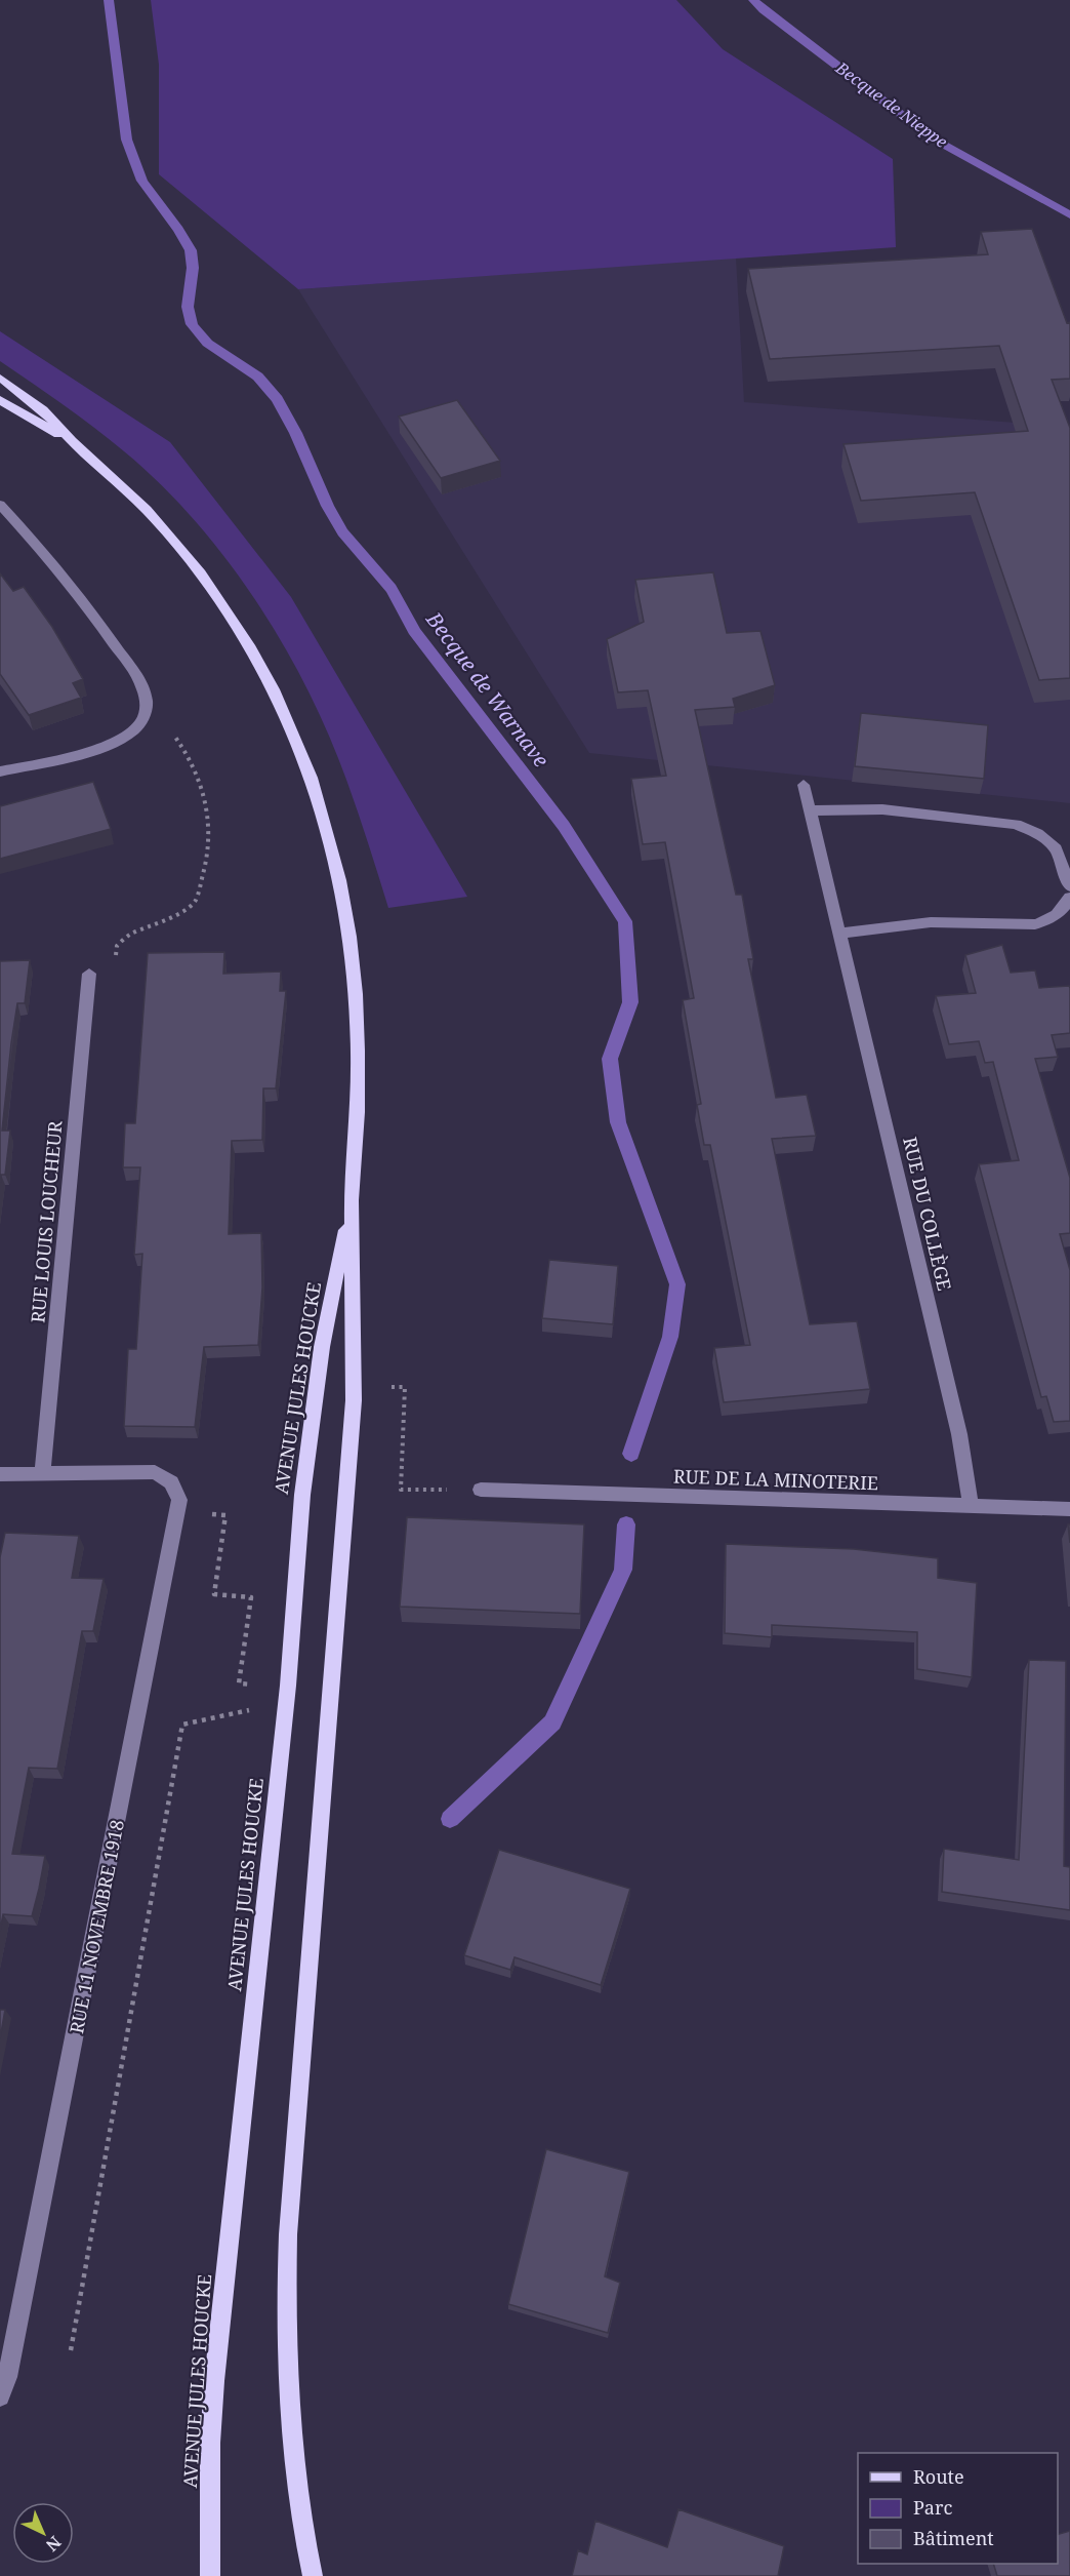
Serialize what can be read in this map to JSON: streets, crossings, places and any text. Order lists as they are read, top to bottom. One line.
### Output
{"streets":{"main road":["AVENUE JULES HOUCKE"],"street":["RUE DU COLLÈGE","RUE LOUIS LOUCHEUR","RUE DE LA MINOTERIE","RUE 11 NOVEMBRE 1918"]},"crossings":[["RUE DU COLLÈGE","RUE DE LA MINOTERIE"],["RUE LOUIS LOUCHEUR","RUE 11 NOVEMBRE 1918"]],"water":["Becque de Nieppe","Becque de Warnave"],"legend":["Route","Parc","Bâtiment"],"north":"bottom right"}
